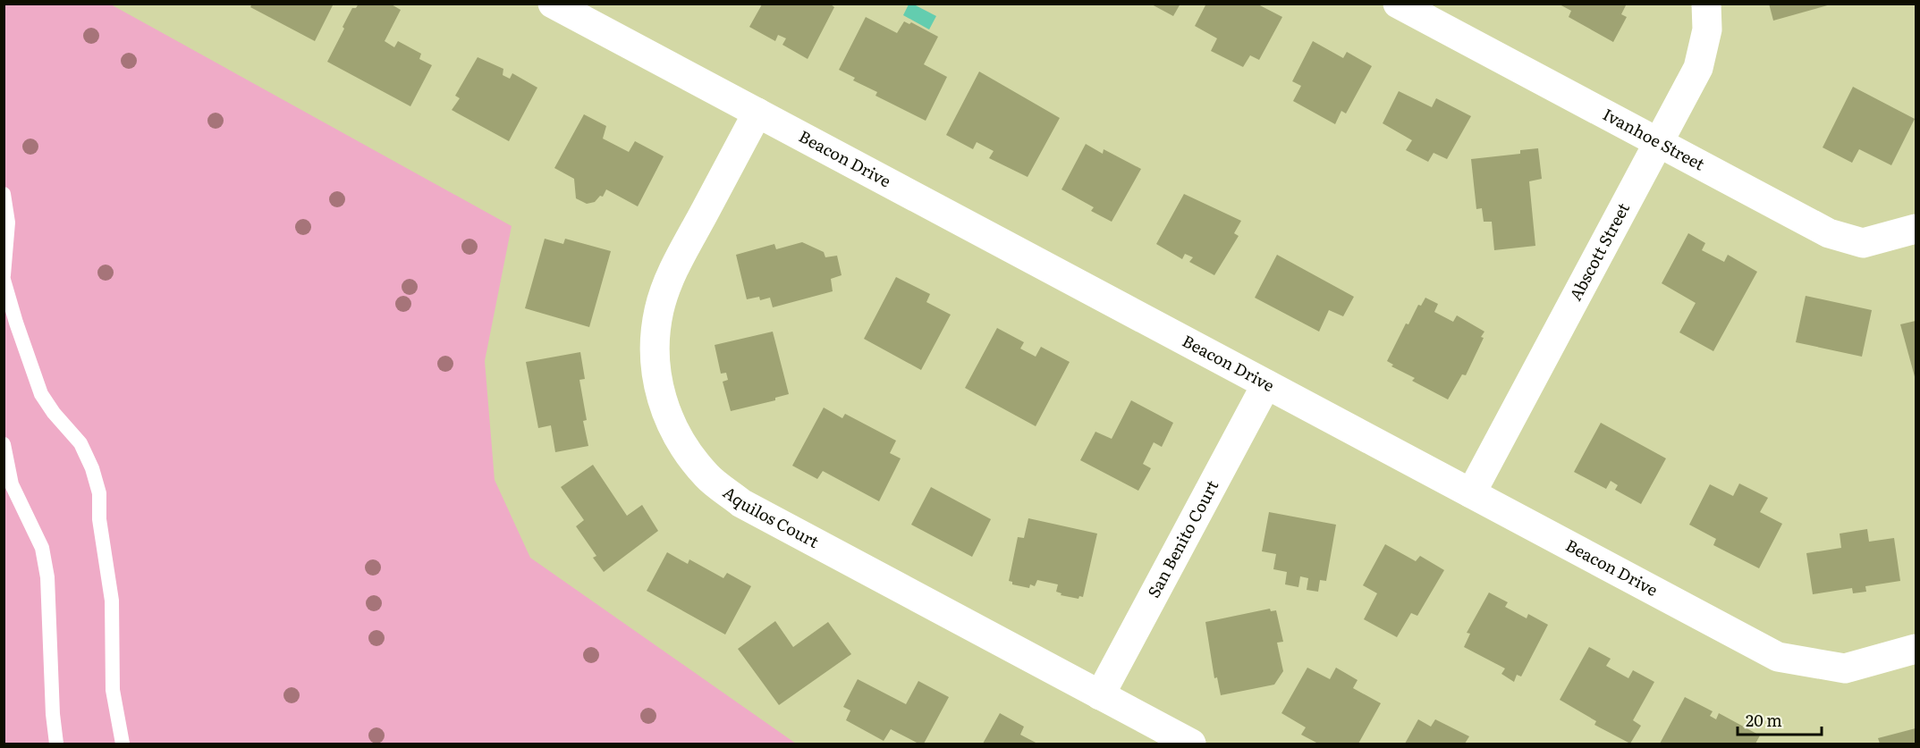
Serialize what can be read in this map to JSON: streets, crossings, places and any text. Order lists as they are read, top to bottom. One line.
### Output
{"streets":{"street":["Ivanhoe Street","Beacon Drive","Abscott Street","Aquilos Court","San Benito Court"]},"crossings":[["Ivanhoe Street","Abscott Street"],["Beacon Drive","Abscott Street"],["Beacon Drive","Aquilos Court"],["Beacon Drive","San Benito Court"],["Aquilos Court","San Benito Court"]],"scale_bar":"20 m"}
